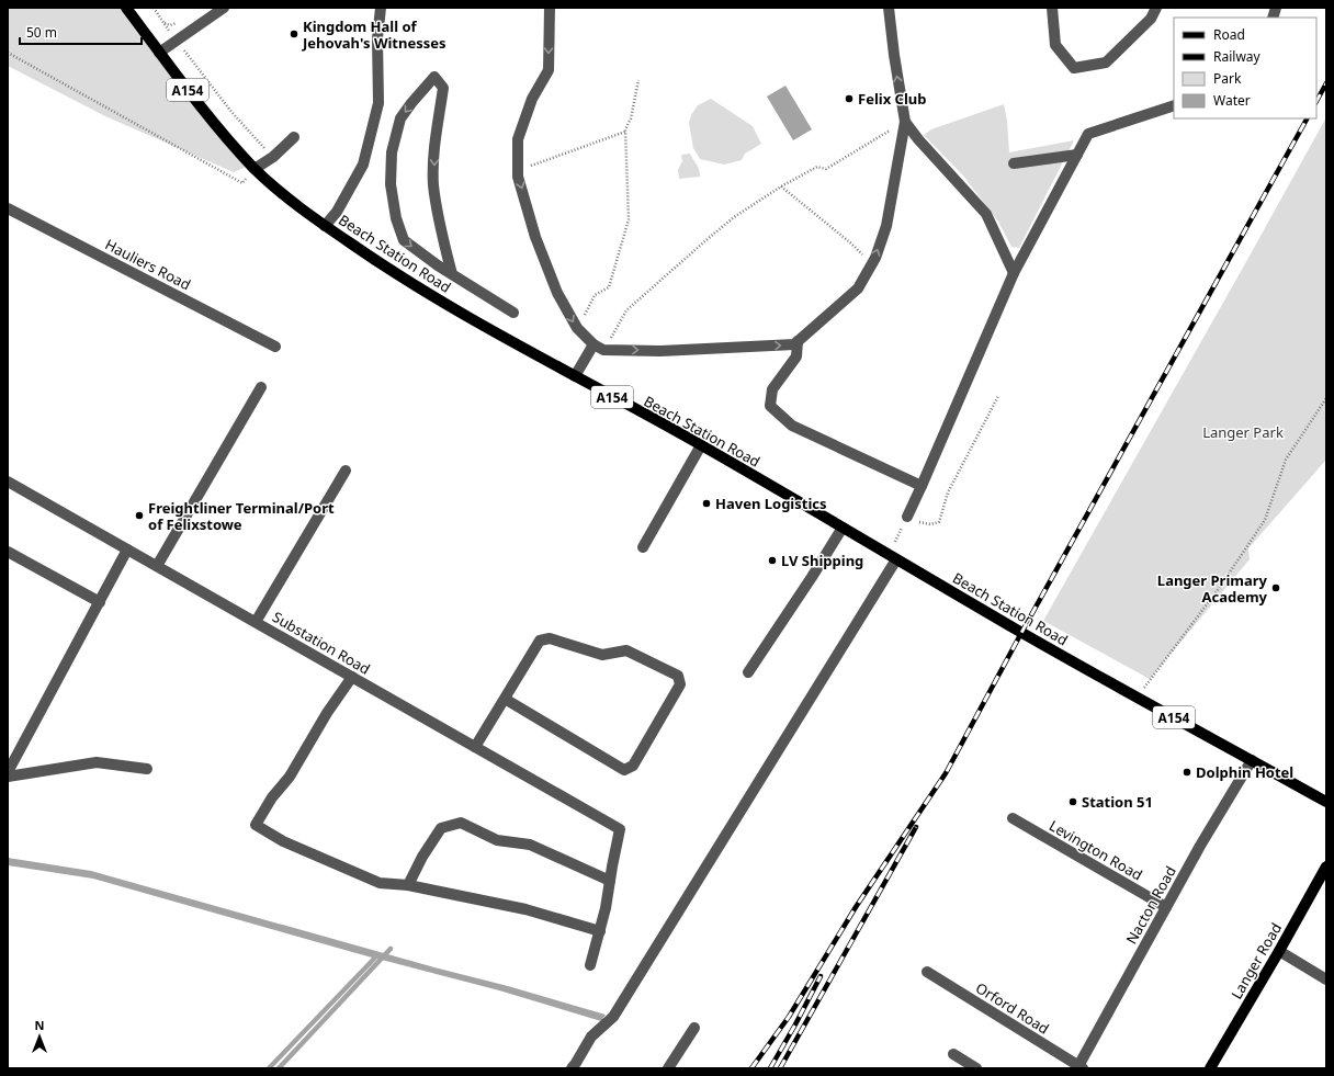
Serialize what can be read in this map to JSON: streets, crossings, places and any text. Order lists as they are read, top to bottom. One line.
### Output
{"streets":{"main road":["A154","Beach Station Road","Langer Road"],"street":["Hauliers Road","Substation Road","Levington Road","Nacton Road","Orford Road"]},"crossings":[["Beach Station Road","Nacton Road"],["Levington Road","Nacton Road"],["Nacton Road","Orford Road"]],"parks":["Langer Park"],"places":["Kingdom Hall of Jehovah's Witnesses","Felix Club","Haven Logistics","Freightliner Terminal/Port of Felixstowe","LV Shipping","Langer Primary Academy","Dolphin Hotel","Station 51"],"legend":["Road","Railway","Park","Water"],"scale_bar":"50 m","north":"top"}
